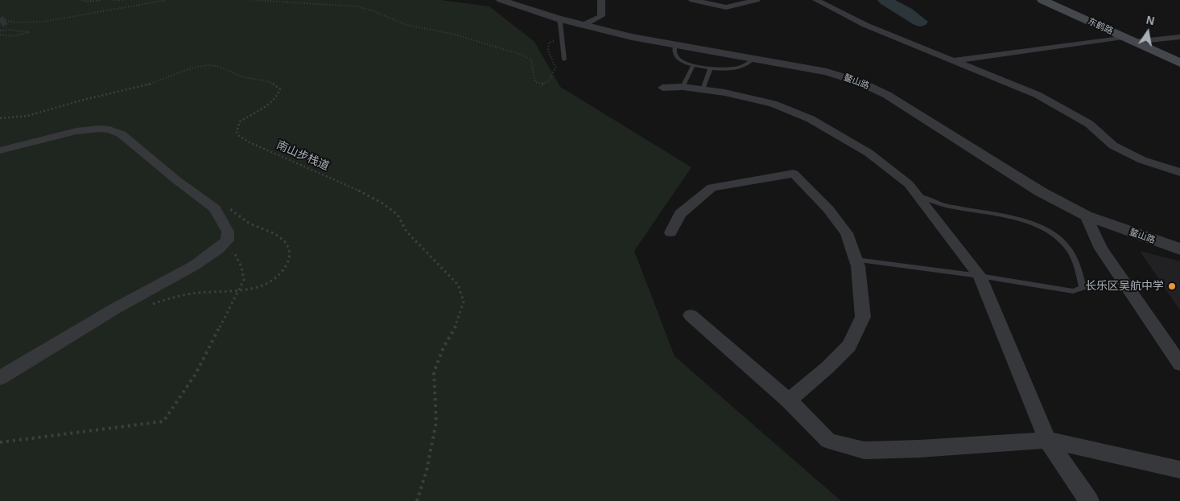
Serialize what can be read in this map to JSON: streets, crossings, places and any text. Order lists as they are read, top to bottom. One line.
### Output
{"streets":{"main road":["东鹤路"],"street":["鳌山路"],"path":["南山步栈道"]},"places":["长乐区吴航中学"],"north":"top"}
